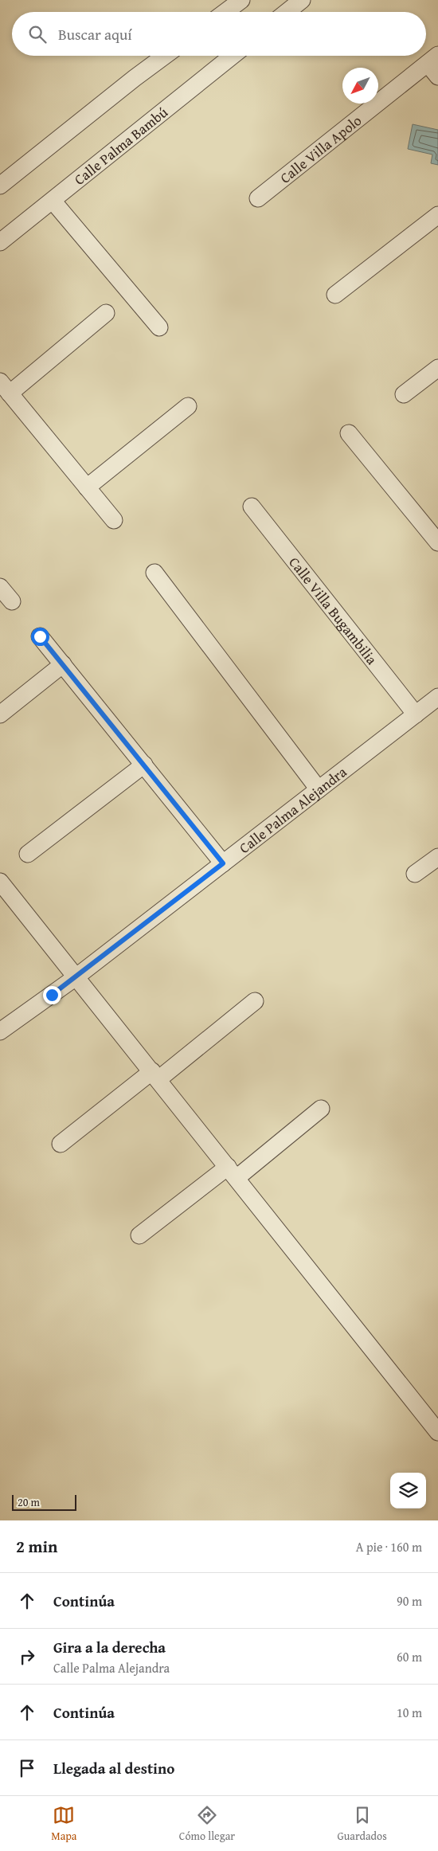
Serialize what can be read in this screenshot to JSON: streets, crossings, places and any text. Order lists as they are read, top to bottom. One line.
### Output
{"streets":{"street":["Calle Palma Bambú","Calle Villa Apolo","Calle Villa Bugambilia","Calle Palma Alejandra"]},"crossings":[["Calle Villa Bugambilia","Calle Palma Alejandra"]],"scale_bar":"20 m","north":"bottom left","page":{"search":"Buscar aquí","scale":"20 m","heading":["2 min","A pie · 160 m"],"list":[["Continúa","90 m"],["Gira a la derecha","Calle Palma Alejandra","60 m"],["Continúa","10 m"],"Llegada al destino"],"nav":["Mapa","Cómo llegar","Guardados"]}}
